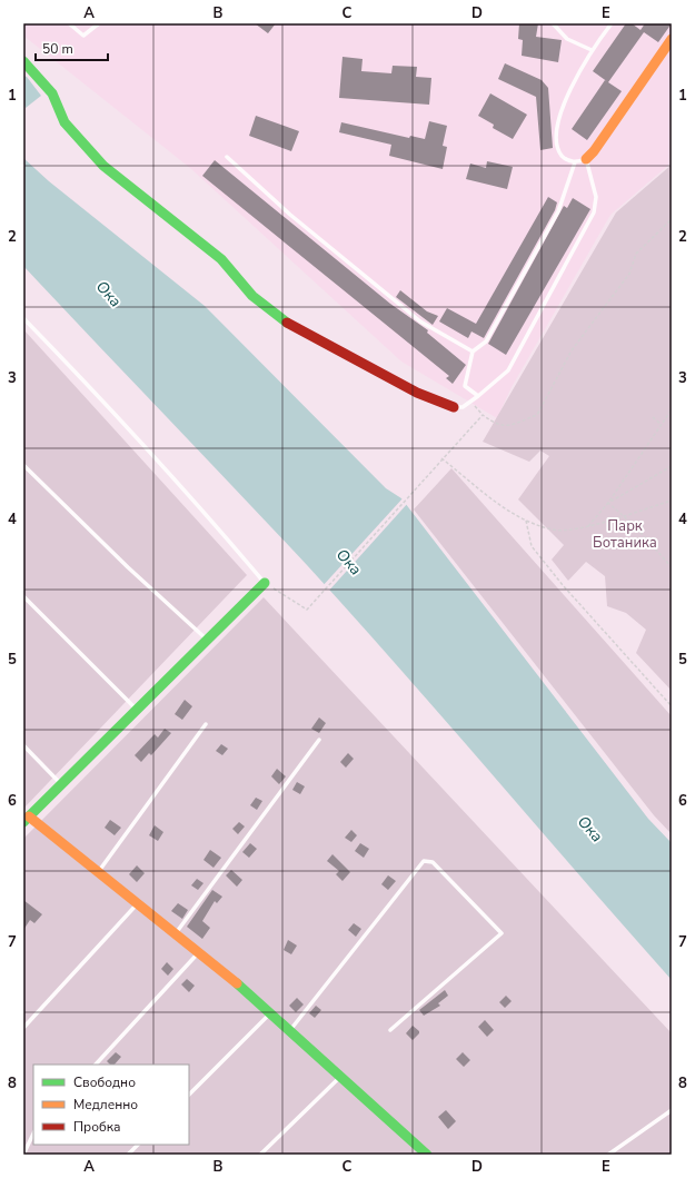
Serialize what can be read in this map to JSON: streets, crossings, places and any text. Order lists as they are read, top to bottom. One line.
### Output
{"water":["Ока"],"parks":["Парк Ботаника"],"legend":["Свободно","Медленно","Пробка"],"scale_bar":"50 m","grid":{"columns":["A","B","C","D","E"],"rows":["1","2","3","4","5","6","7","8"]}}
